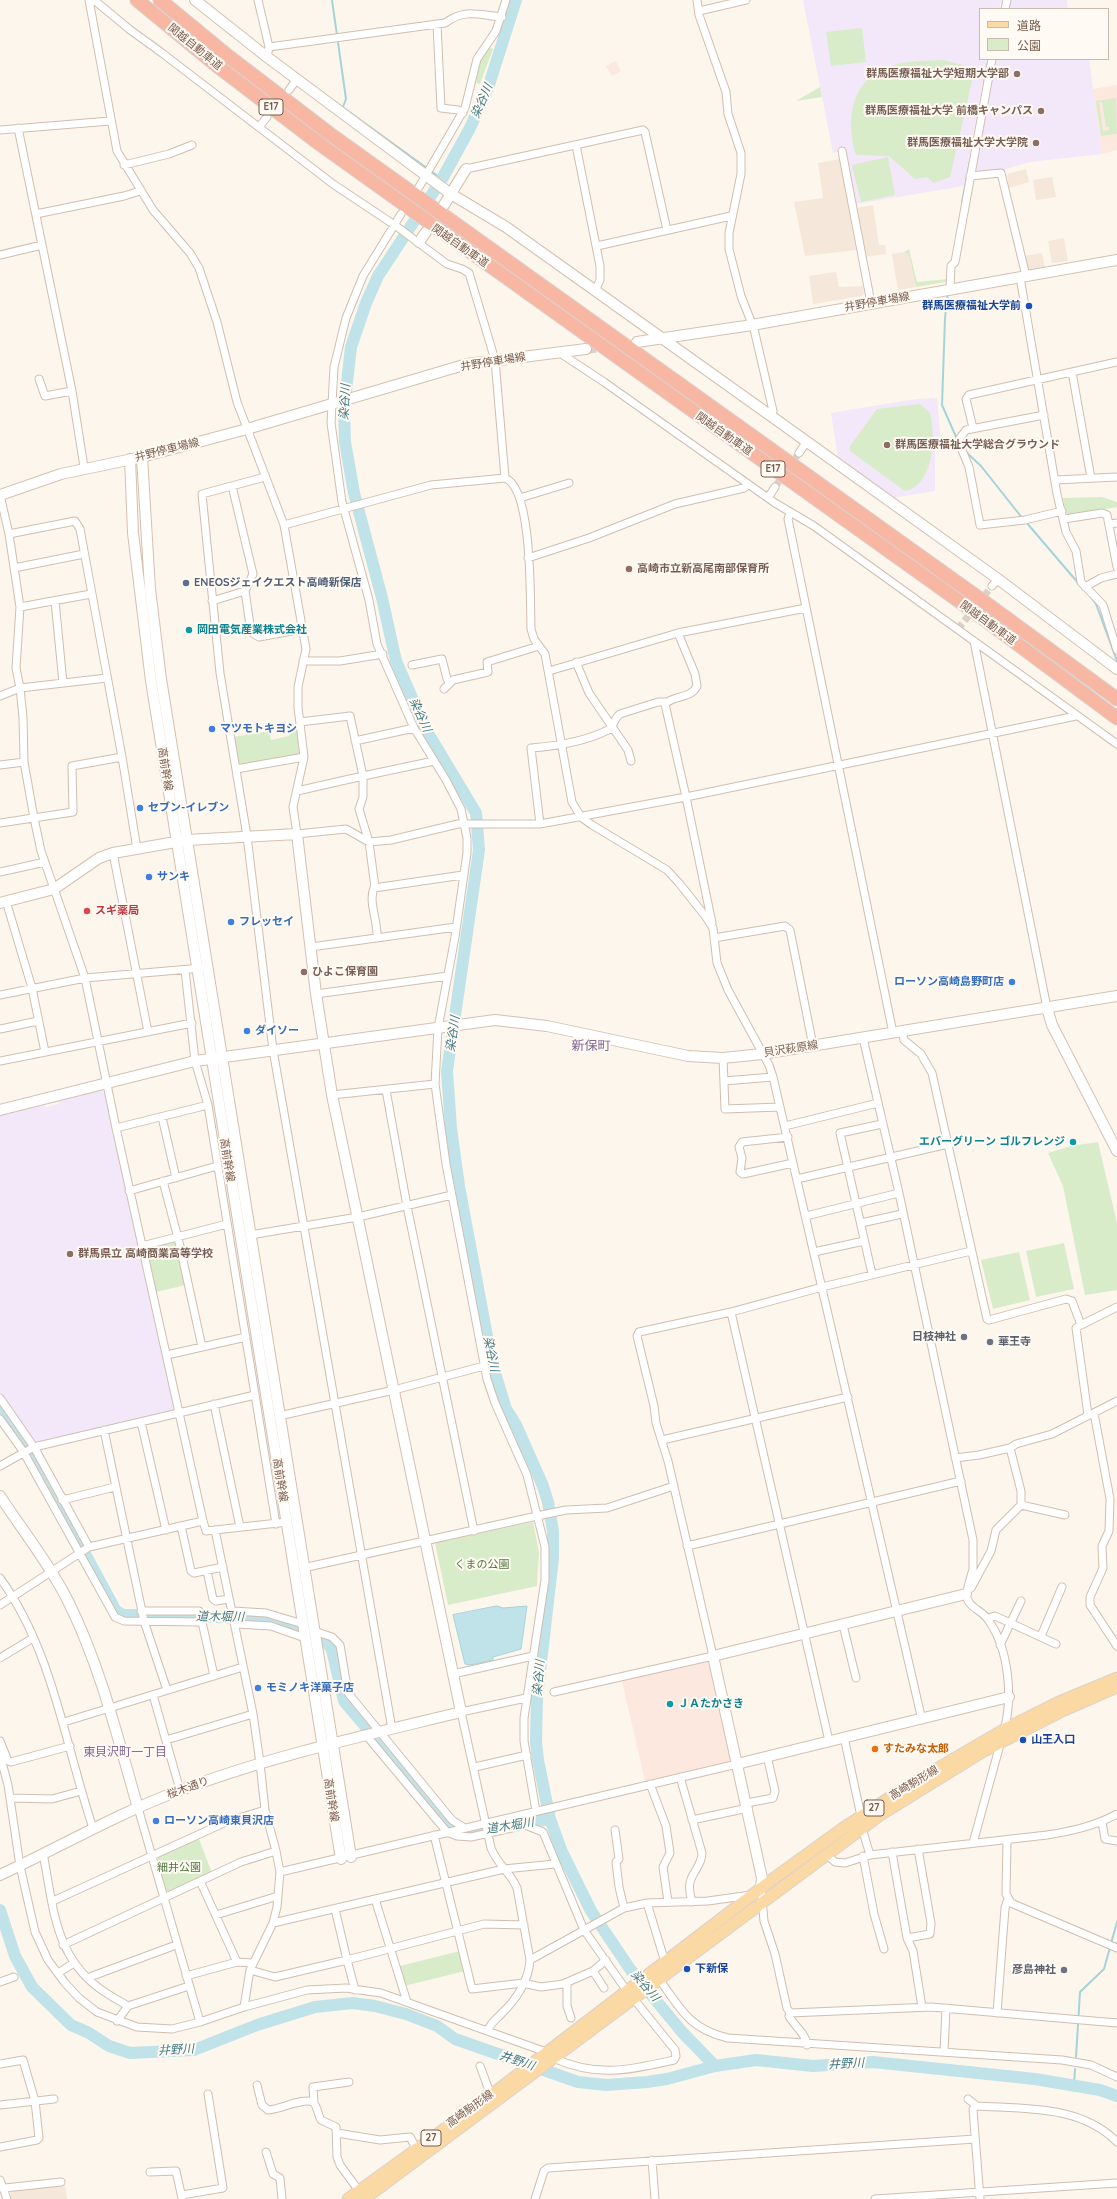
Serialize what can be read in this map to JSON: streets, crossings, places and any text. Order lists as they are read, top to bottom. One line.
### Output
{"streets":{"highway":["関越自動車道","E17"],"main road":["高崎駒形線","27"],"street":["井野停車場線","高前幹線","貝沢萩原線","桜木通り"]},"crossings":[["関越自動車道","E17"],["井野停車場線","高前幹線"],["高前幹線","貝沢萩原線"],["高前幹線","桜木通り"],["高崎駒形線","27"]],"districts":["新保町","東貝沢町一丁目"],"water":["染谷川","道木堀川","井野川"],"parks":["くまの公園","細井公園"],"places":["群馬医療福祉大学短期大学部","群馬医療福祉大学 前橋キャンパス","群馬医療福祉大学大学院","群馬医療福祉大学前","群馬医療福祉大学総合グラウンド","高崎市立新高尾南部保育所","ENEOSジェイクエスト高崎新保店","岡田電気産業株式会社","マツモトキヨシ","セブン-イレブン","サンキ","スギ薬局","フレッセイ","ひよこ保育園","ローソン高崎島野町店","ダイソー","エバーグリーン ゴルフレンジ","群馬県立 高崎商業高等学校","日枝神社","華王寺","モミノキ洋菓子店","ＪＡたかさき","山王入口","すたみな太郎","ローソン高崎東貝沢店","下新保","彦島神社"],"legend":["道路","公園"]}
